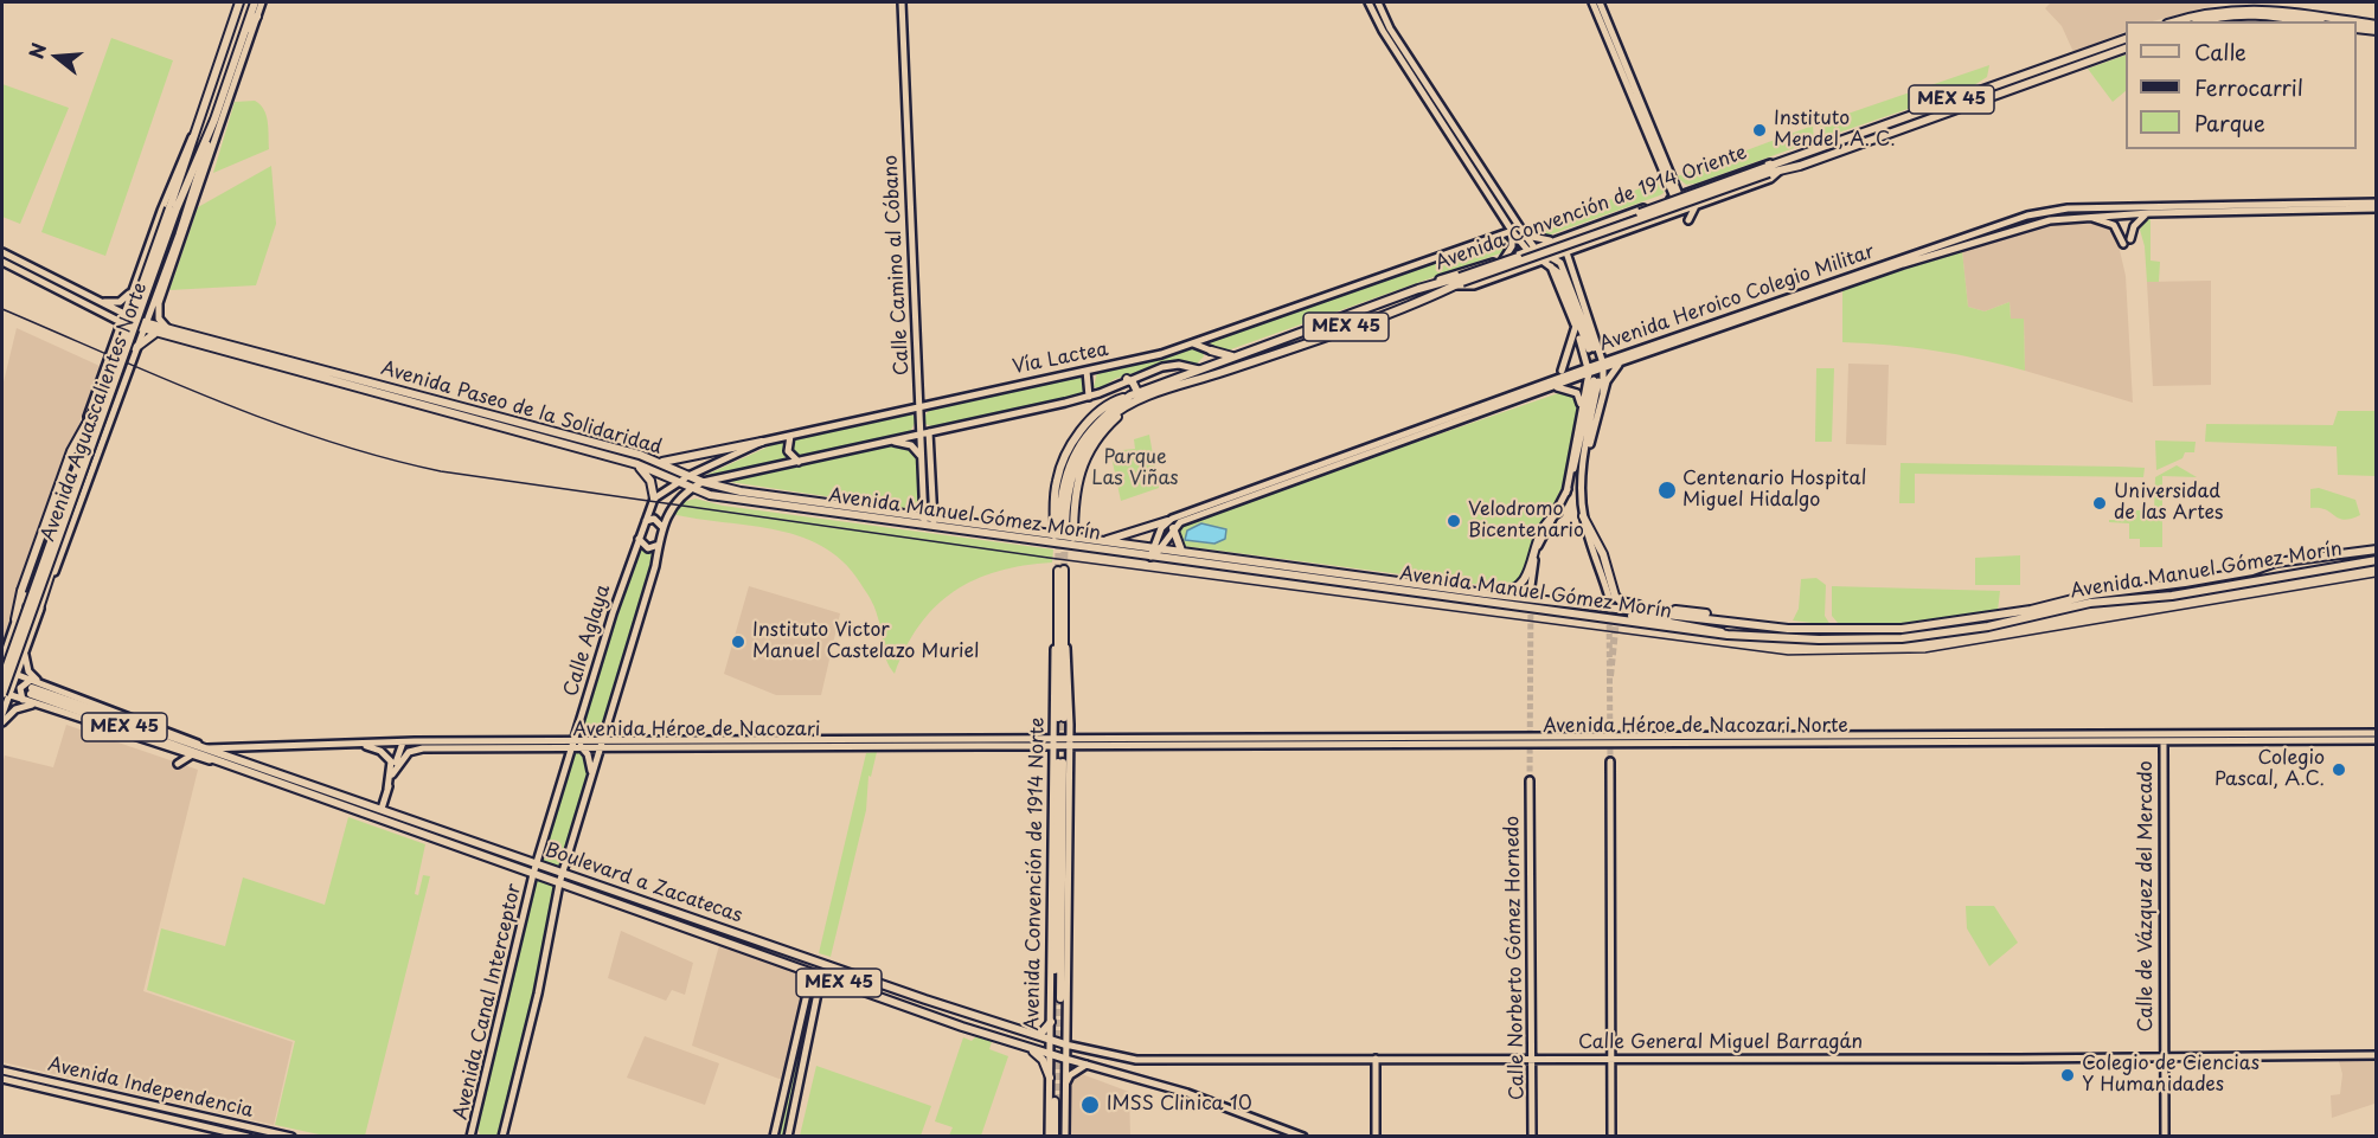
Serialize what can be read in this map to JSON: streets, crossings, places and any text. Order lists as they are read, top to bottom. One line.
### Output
{"streets":{"main road":["MEX 45","Avenida Convención de 1914 Oriente","Calle Camino al Cóbano","Avenida Heroico Colegio Militar","Vía Lactea","Avenida Paseo de la Solidaridad","Avenida Aguascalientes Norte","Avenida Manuel Gómez Morín","Calle Aglaya","Avenida Héroe de Nacozari Norte","Avenida Héroe de Nacozari","Avenida Convención de 1914 Norte","Boulevard a Zacatecas","Calle de Vázquez del Mercado","Calle Norberto Gómez Hornedo","Avenida Canal Interceptor","Calle General Miguel Barragán","Avenida Independencia"]},"crossings":[["MEX 45","Avenida Convención de 1914 Norte"],["MEX 45","Boulevard a Zacatecas"],["Calle Camino al Cóbano","Vía Lactea"],["Calle Camino al Cóbano","Avenida Manuel Gómez Morín"],["Vía Lactea","Avenida Paseo de la Solidaridad"],["Avenida Paseo de la Solidaridad","Avenida Aguascalientes Norte"],["Avenida Paseo de la Solidaridad","Avenida Manuel Gómez Morín"],["Avenida Aguascalientes Norte","Boulevard a Zacatecas"],["Calle Aglaya","Avenida Héroe de Nacozari"],["Calle Aglaya","Boulevard a Zacatecas"],["Calle Aglaya","Avenida Canal Interceptor"],["Avenida Héroe de Nacozari Norte","Avenida Héroe de Nacozari"],["Avenida Héroe de Nacozari Norte","Avenida Convención de 1914 Norte"],["Avenida Héroe de Nacozari Norte","Calle de Vázquez del Mercado"],["Avenida Héroe de Nacozari","Boulevard a Zacatecas"],["Avenida Convención de 1914 Norte","Boulevard a Zacatecas"],["Avenida Convención de 1914 Norte","Calle General Miguel Barragán"],["Boulevard a Zacatecas","Avenida Canal Interceptor"],["Boulevard a Zacatecas","Calle General Miguel Barragán"],["Calle de Vázquez del Mercado","Calle General Miguel Barragán"],["Calle Norberto Gómez Hornedo","Calle General Miguel Barragán"]],"parks":["Parque Las Viñas"],"places":["Instituto Mendel, A. C.","Centenario Hospital Miguel Hidalgo","Universidad de las Artes","Velodromo Bicentenario","Instituto Victor Manuel Castelazo Muriel","Colegio Pascal, A.C.","Colegio de Ciencias Y Humanidades","IMSS Clinica 10"],"legend":["Calle","Ferrocarril","Parque"],"north":"left"}
